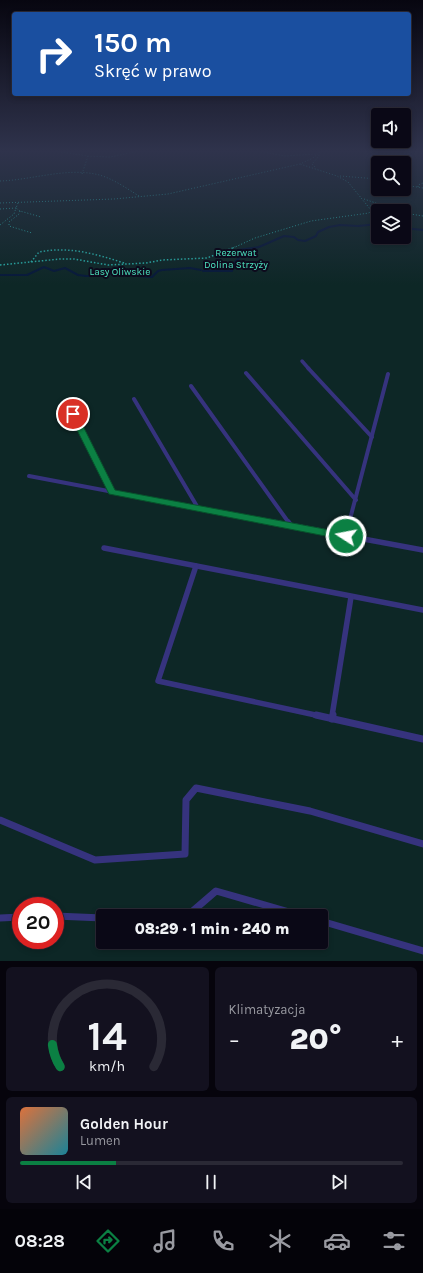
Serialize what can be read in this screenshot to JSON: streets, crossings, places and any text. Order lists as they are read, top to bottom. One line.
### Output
{"parks":["Rezerwat Dolina Strzyży","Lasy Oliwskie"],"page":{"turn":["150 m","Skręć w prawo"],"limit":"20","trip":"08:29 · 1 min · 240 m","tile":"Klimatyzacja","heat":["−","20°","+"],"song":["Golden Hour","Lumen"],"tabs":"08:28","gauge":["14","km/h"]}}
